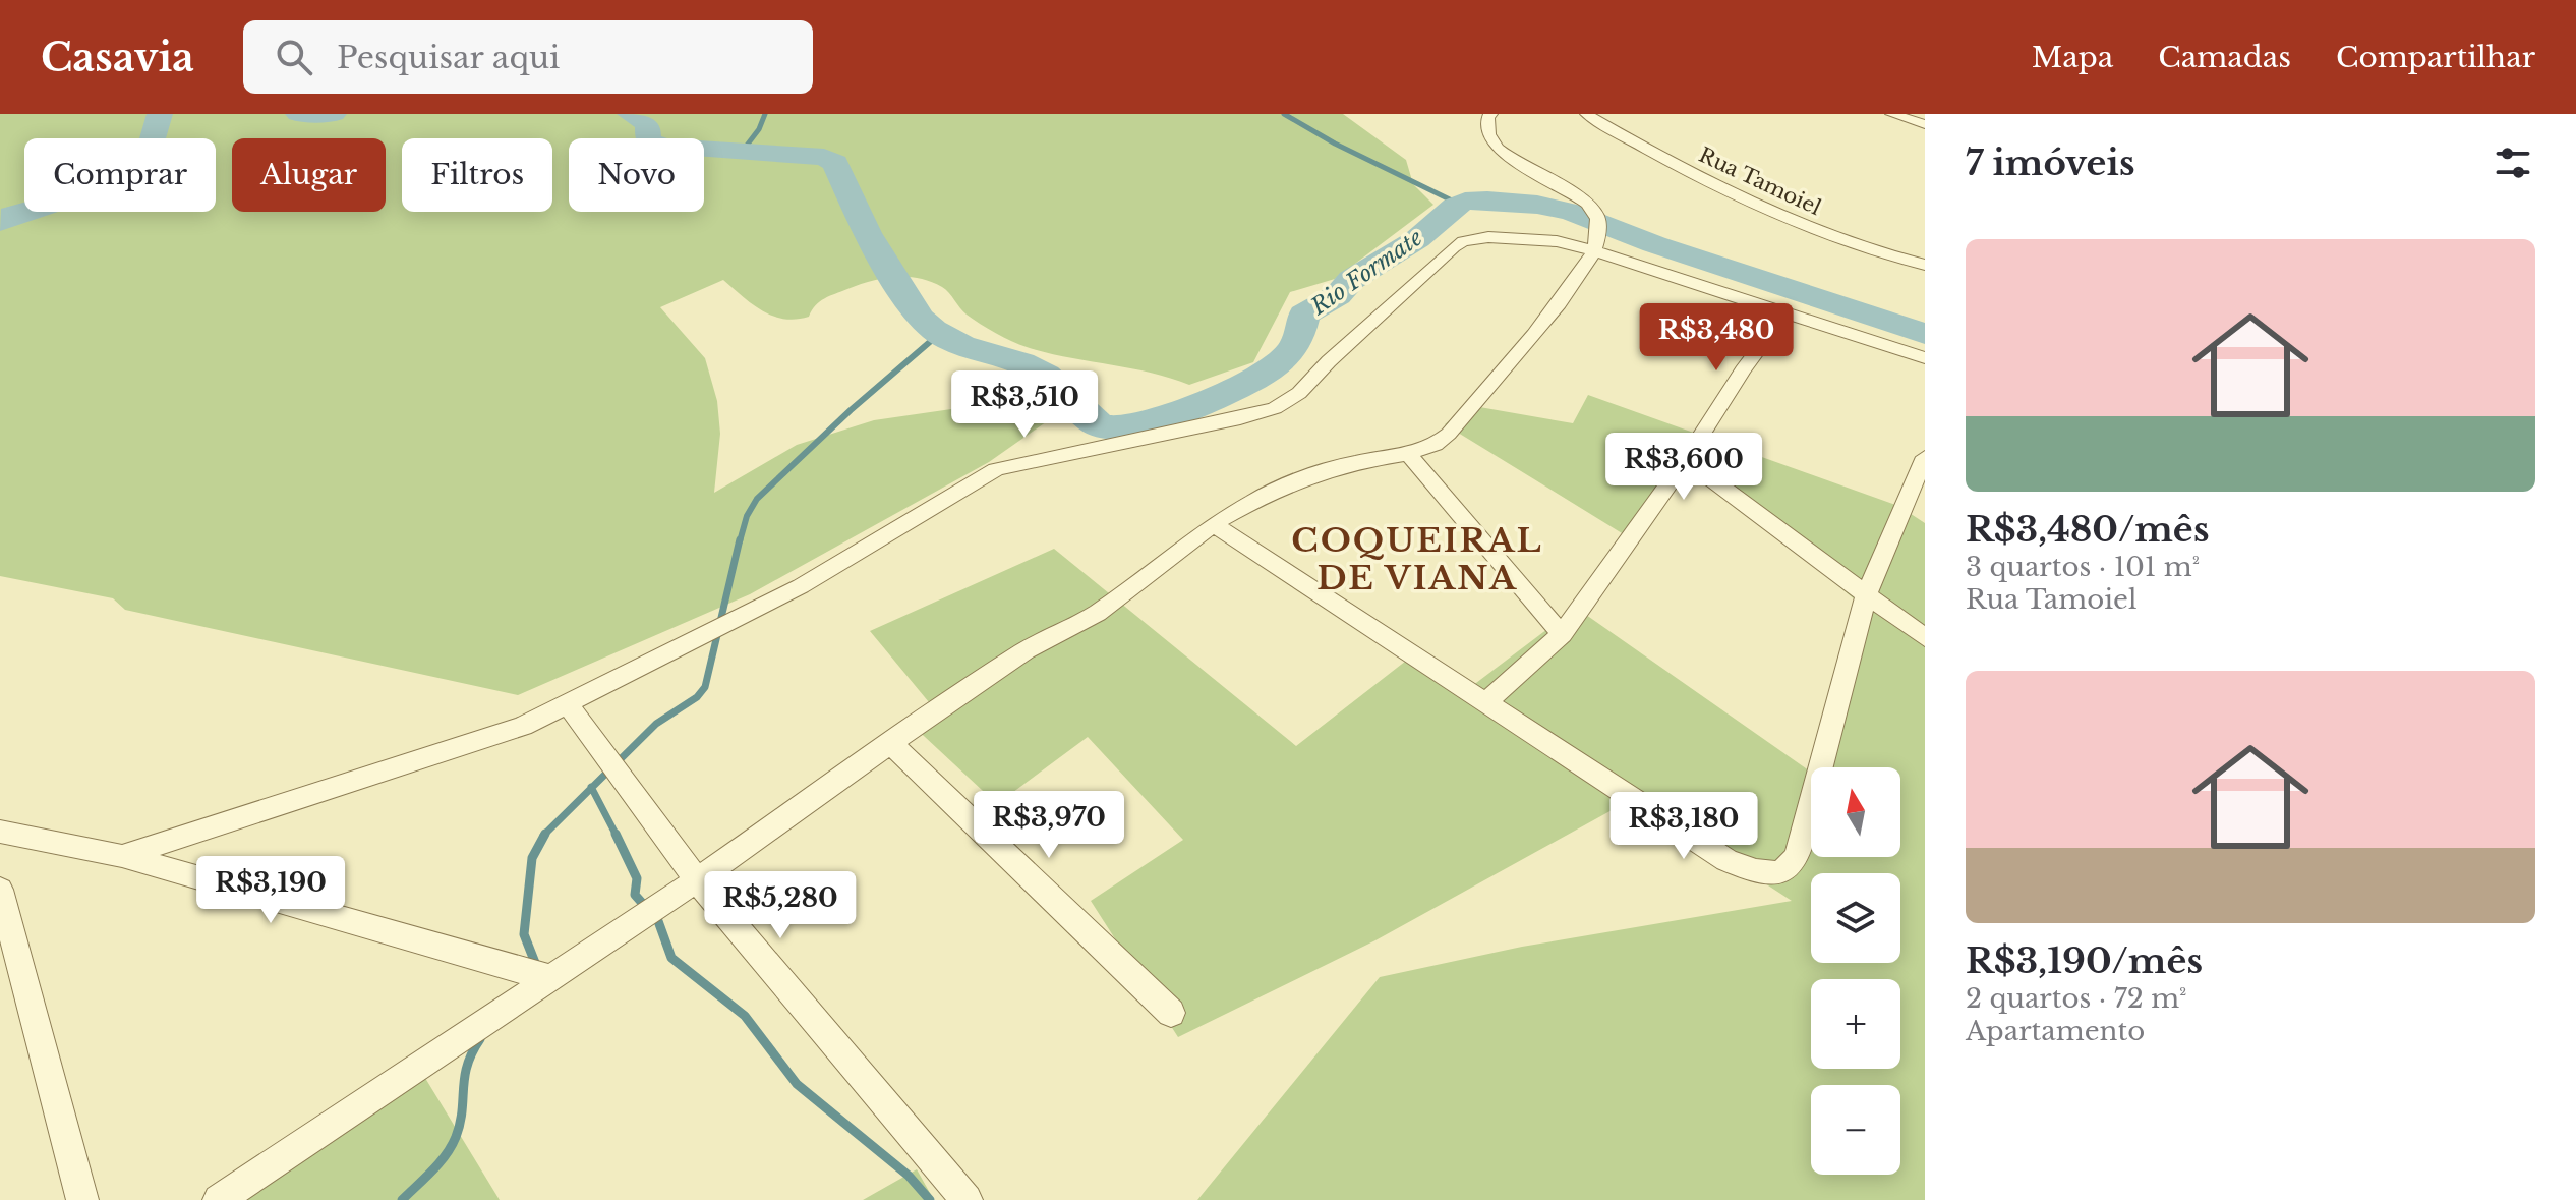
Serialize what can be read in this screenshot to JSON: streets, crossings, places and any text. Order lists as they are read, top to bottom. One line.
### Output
{"streets":{"street":["Rua Tamoiel"]},"districts":["COQUEIRAL DE VIANA"],"water":["Rio Formate"],"north":"top","page":{"header":"Casavia","search":"Pesquisar aqui","nav":["Mapa","Camadas","Compartilhar"],"heading":"7 imóveis","chip":["Comprar","Alugar","Filtros","Novo"],"list":[{"name":"R$3,480/mês","note":"3 quartos · 101 m² · Rua Tamoiel"},{"name":"R$3,190/mês","note":"2 quartos · 72 m² · Apartamento"}],"price":["R$3,480","R$3,510","R$3,600","R$3,970","R$3,180","R$3,190","R$5,280"],"map_buttons":["+","−"]}}
